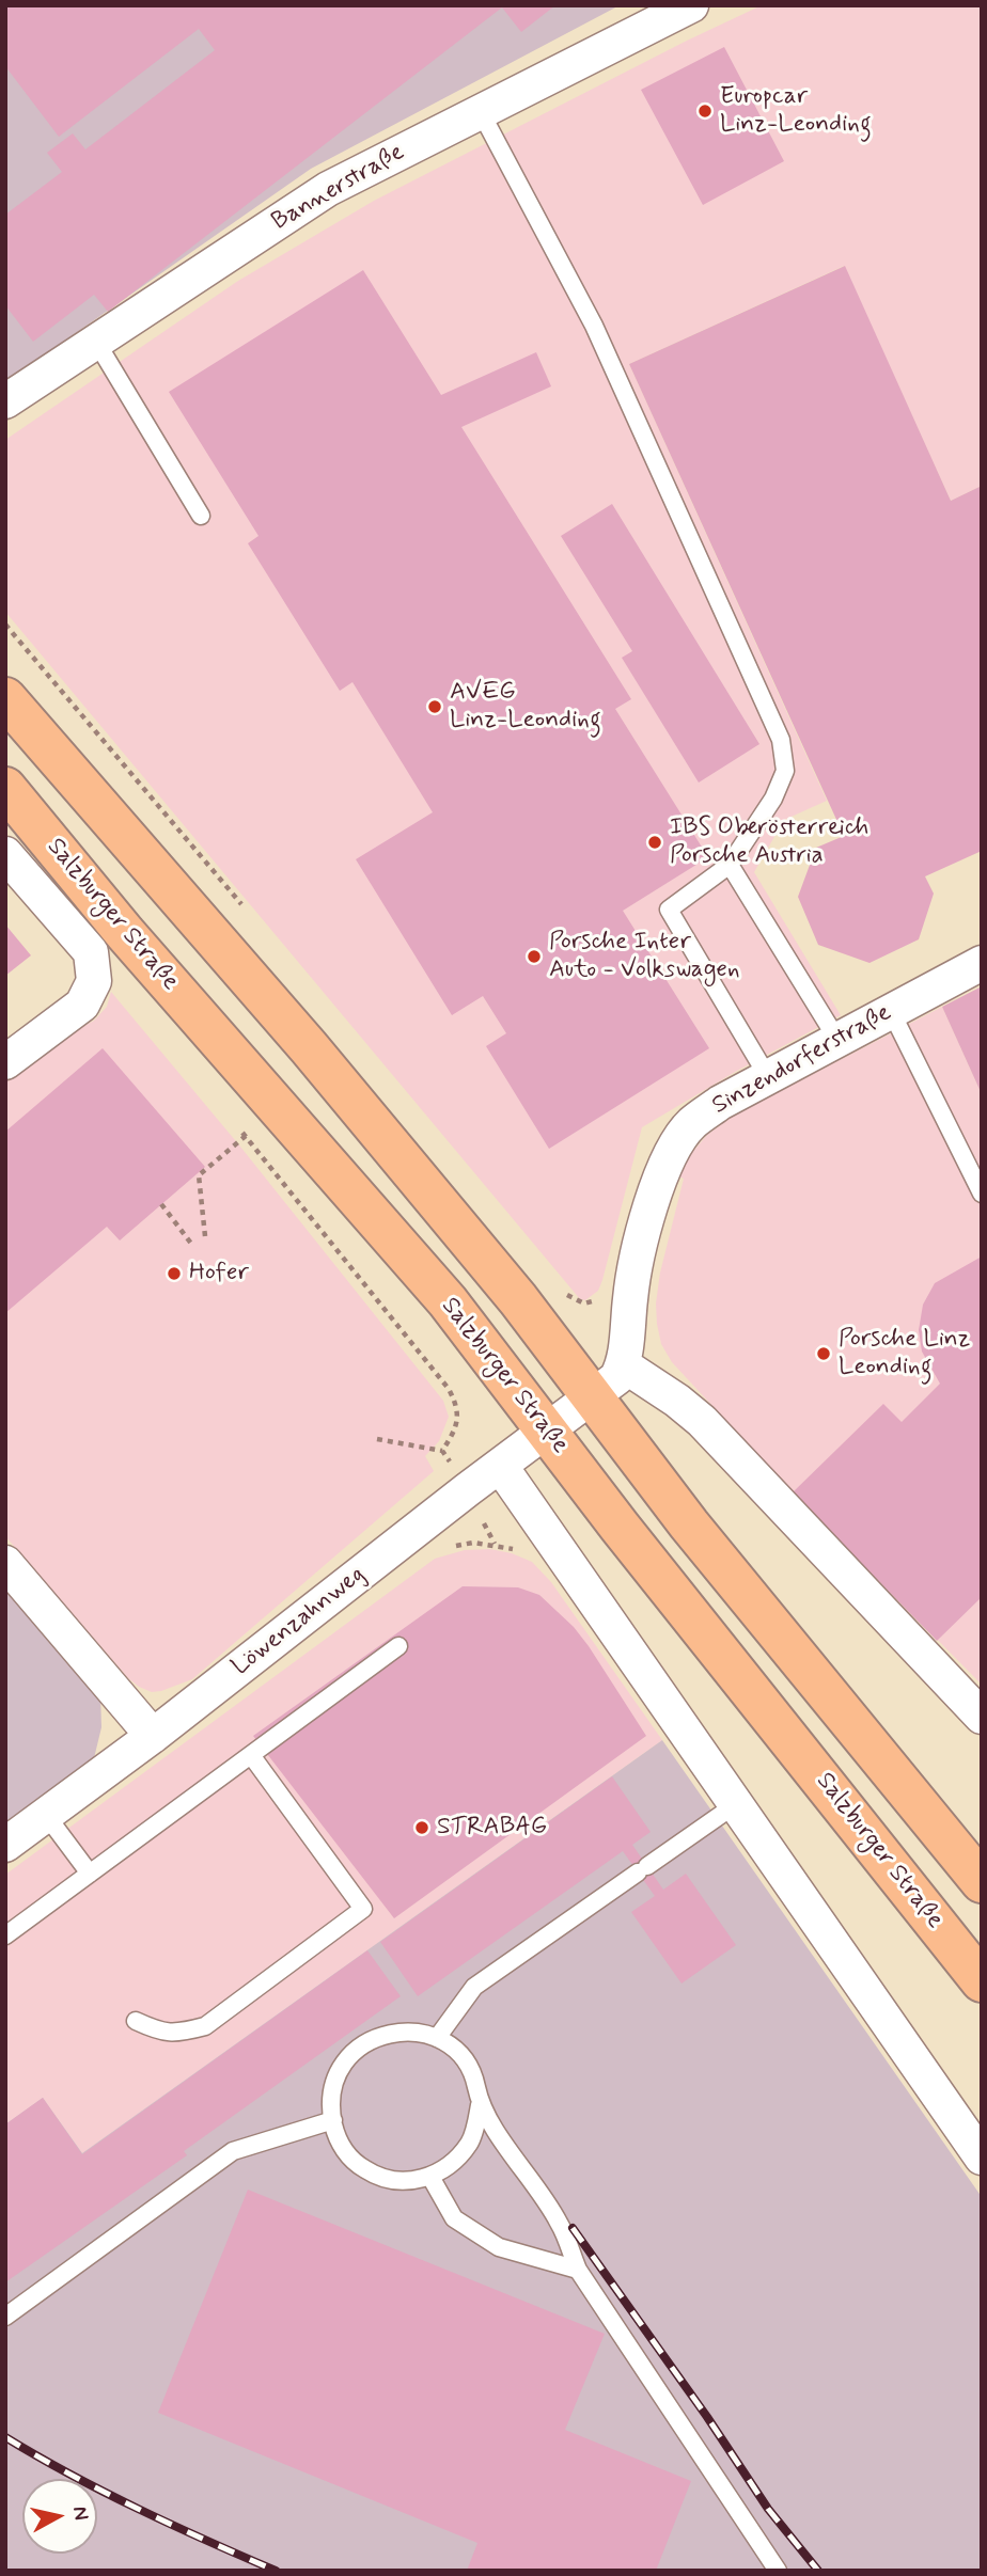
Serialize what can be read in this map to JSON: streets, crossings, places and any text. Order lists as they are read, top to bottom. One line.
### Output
{"streets":{"main road":["Salzburger Straße"],"street":["Bannerstraße","Sinzendorferstraße","Löwenzahnweg"]},"crossings":[["Salzburger Straße","Löwenzahnweg"]],"places":["Europcar Linz-Leonding","AVEG Linz-Leonding","IBS Oberösterreich Porsche Austria","Porsche Inter Auto - Volkswagen","Hofer","Porsche Linz Leonding","STRABAG"],"north":"right"}
